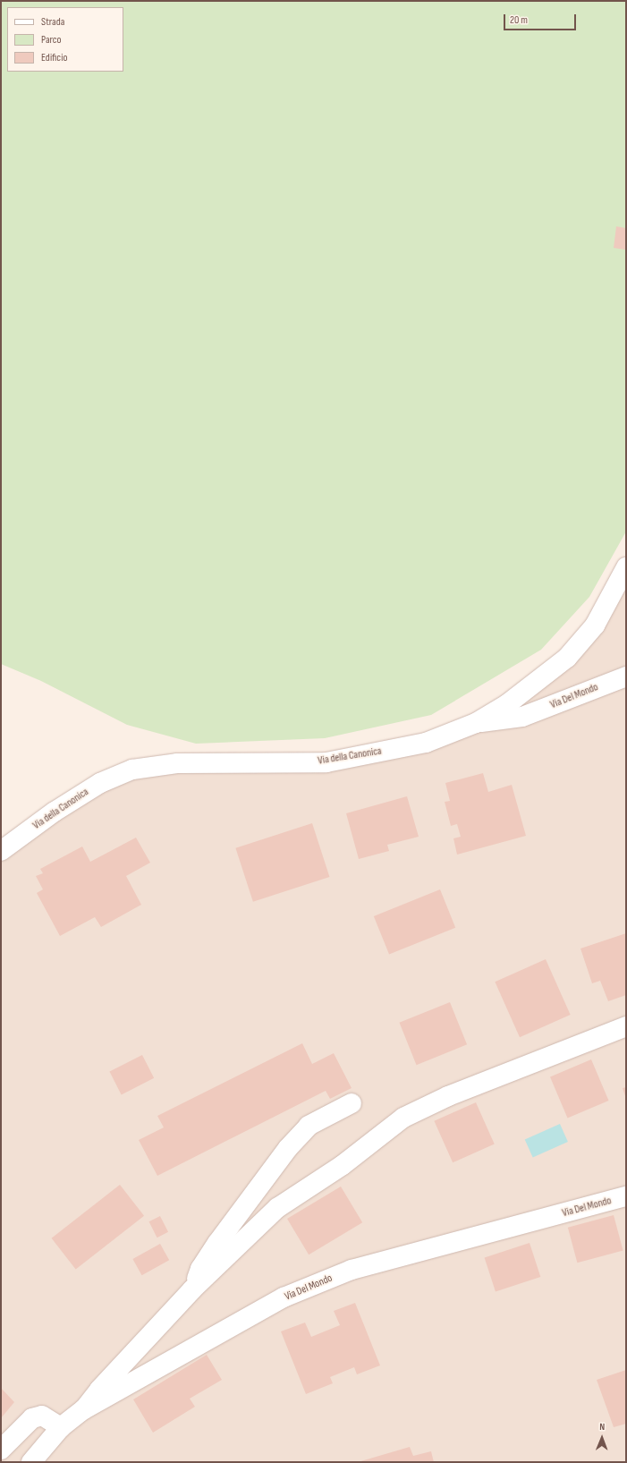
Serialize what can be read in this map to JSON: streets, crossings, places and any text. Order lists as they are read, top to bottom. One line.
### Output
{"streets":{"street":["Via Del Mondo","Via della Canonica"]},"crossings":[["Via Del Mondo","Via della Canonica"]],"legend":["Strada","Parco","Edificio"],"scale_bar":"20 m","north":"top"}
